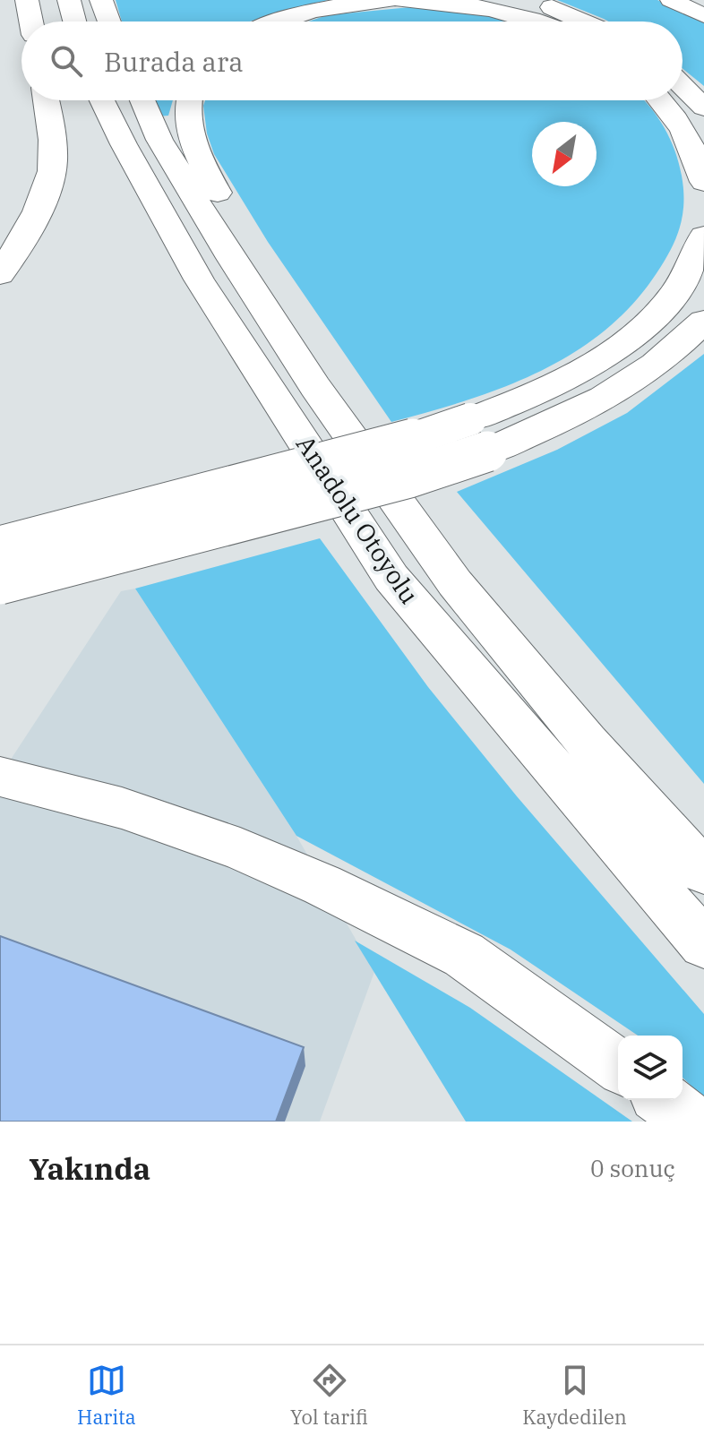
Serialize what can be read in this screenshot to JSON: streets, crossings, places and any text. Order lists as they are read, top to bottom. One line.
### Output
{"streets":{"highway":["Anadolu Otoyolu"]},"north":"bottom left","page":{"search":"Burada ara","heading":["Yakında","0 sonuç"],"nav":["Harita","Yol tarifi","Kaydedilen"]}}
